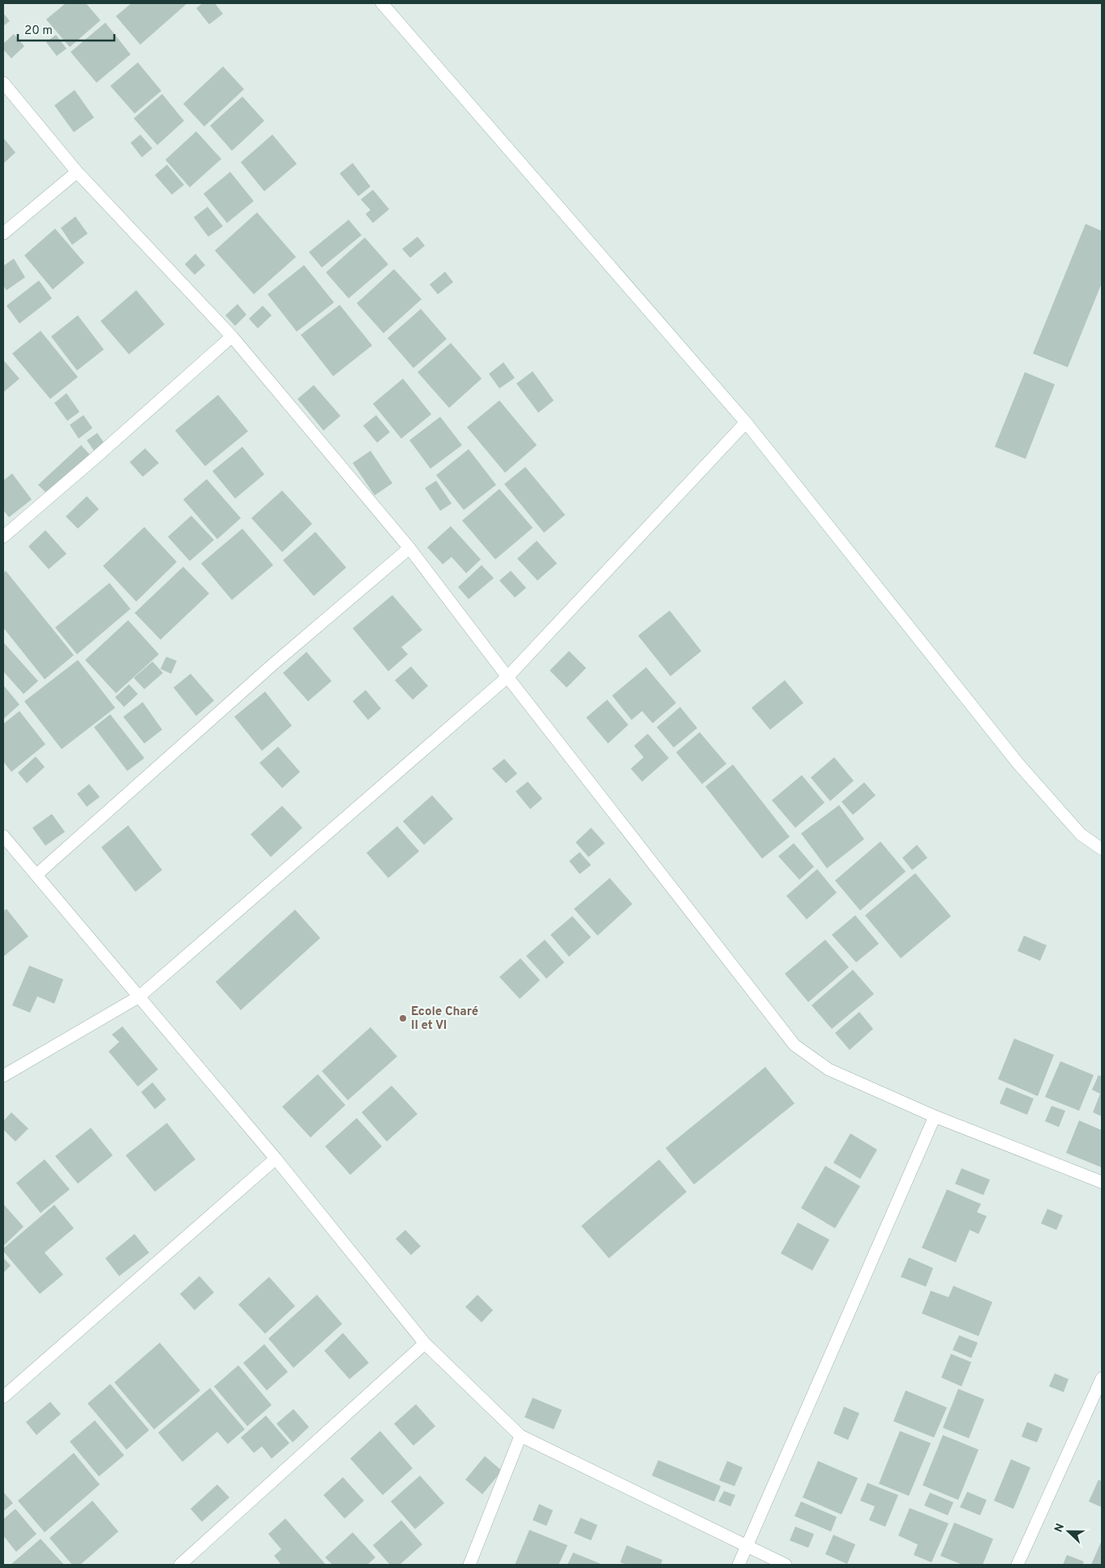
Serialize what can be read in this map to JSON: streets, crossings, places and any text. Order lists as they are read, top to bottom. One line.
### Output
{"places":["Ecole Charé II et VI"],"scale_bar":"20 m","north":"left"}
